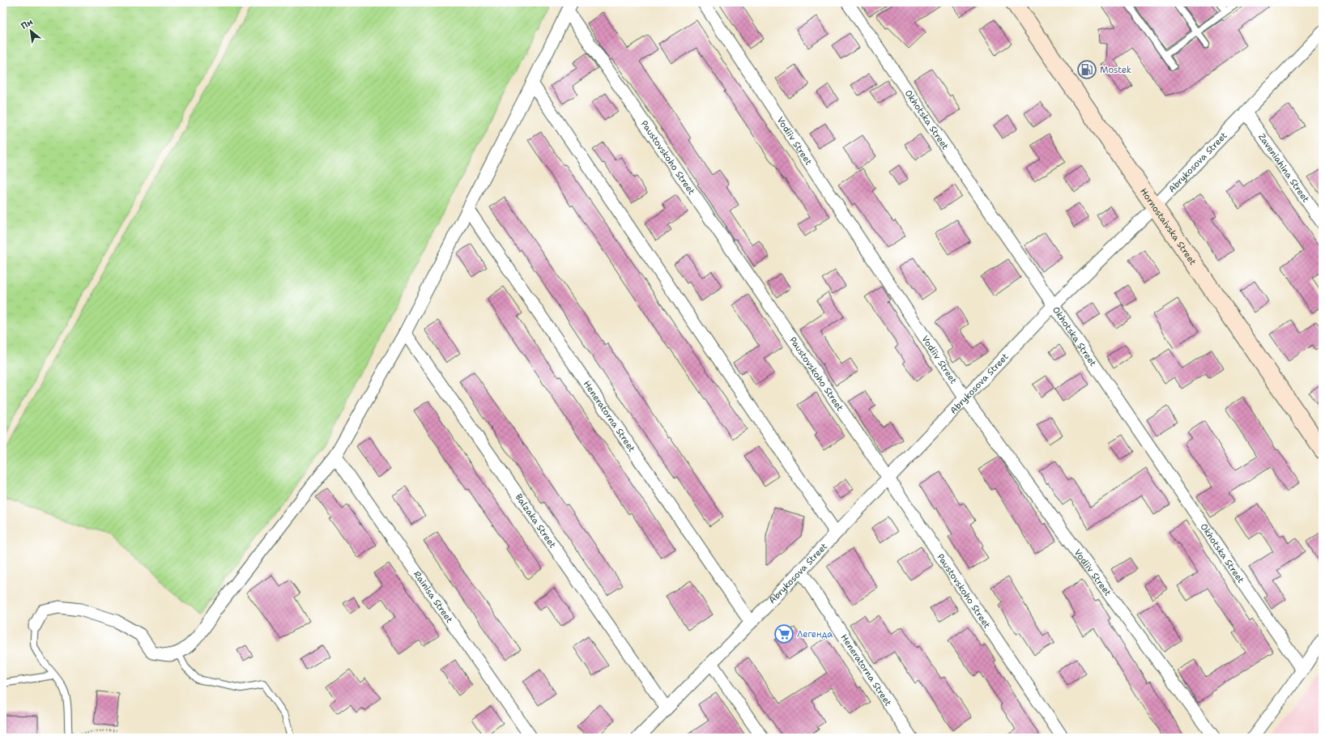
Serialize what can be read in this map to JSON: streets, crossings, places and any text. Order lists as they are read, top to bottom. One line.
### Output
{"streets":{"main road":["Hornostaivska Street"],"street":["Okhotska Street","Vodiiv Street","Paustovskoho Street","Abrykosova Street","Zaveniahina Street","Heneratorna Street","Balzaka Street","Rainisa Street"]},"crossings":[["Okhotska Street","Abrykosova Street"],["Vodiiv Street","Abrykosova Street"],["Paustovskoho Street","Abrykosova Street"],["Abrykosova Street","Zaveniahina Street"],["Abrykosova Street","Hornostaivska Street"],["Abrykosova Street","Heneratorna Street"],["Abrykosova Street","Balzaka Street"]],"places":{"fuel station":["Mostek"],"supermarket":["Легенда"]},"north":"top left"}
